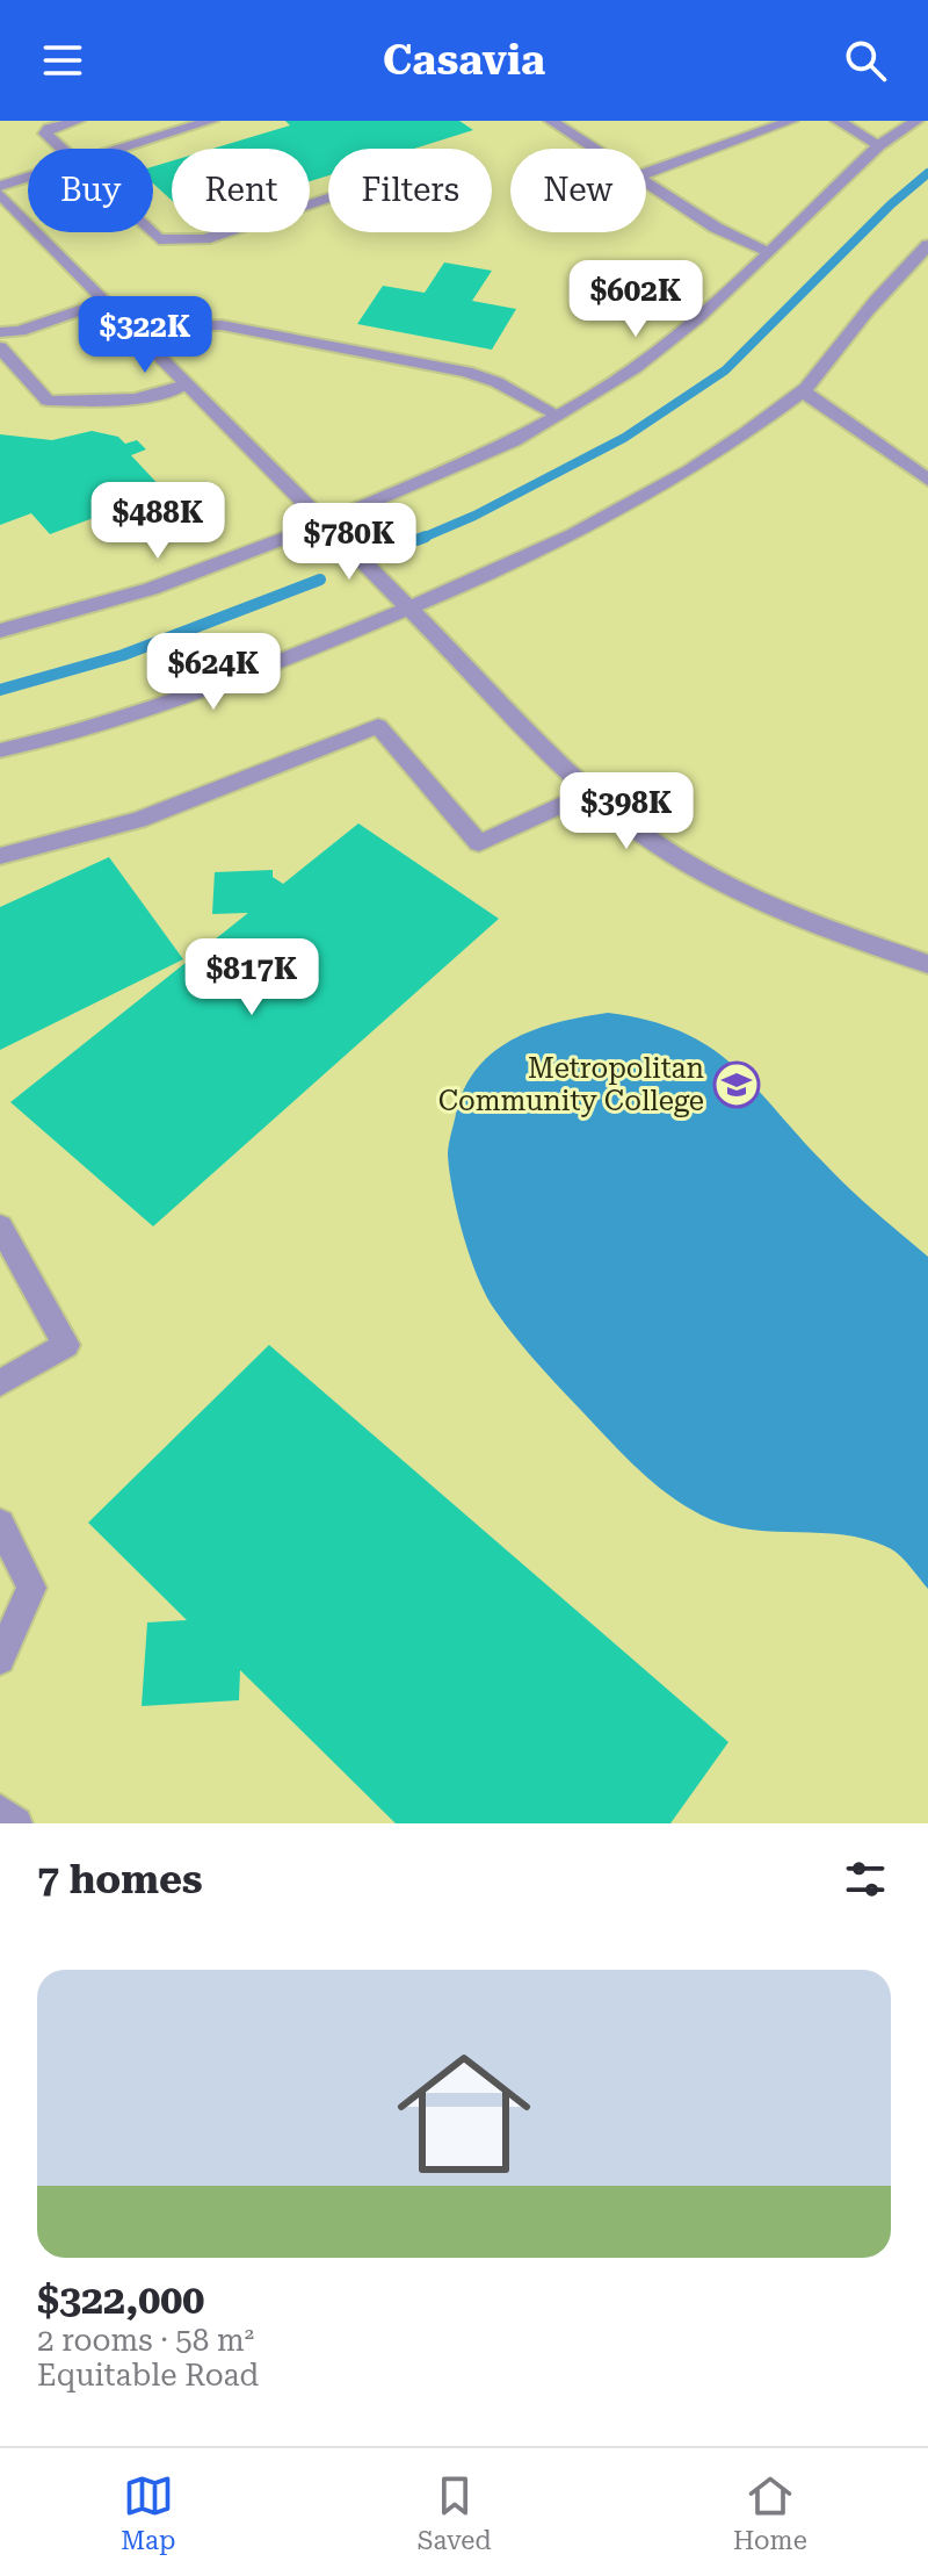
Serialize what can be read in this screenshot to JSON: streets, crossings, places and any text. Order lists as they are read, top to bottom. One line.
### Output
{"places":{"school or university":["Metropolitan Community College"]},"page":{"header":"Casavia","chip":["Buy","Rent","Filters","New"],"price":["$602K","$322K","$488K","$780K","$624K","$398K","$817K"],"heading":"7 homes","list":[{"name":"$322,000","note":"2 rooms · 58 m² · Equitable Road"}],"tabs":["Map","Saved","Home"]}}
